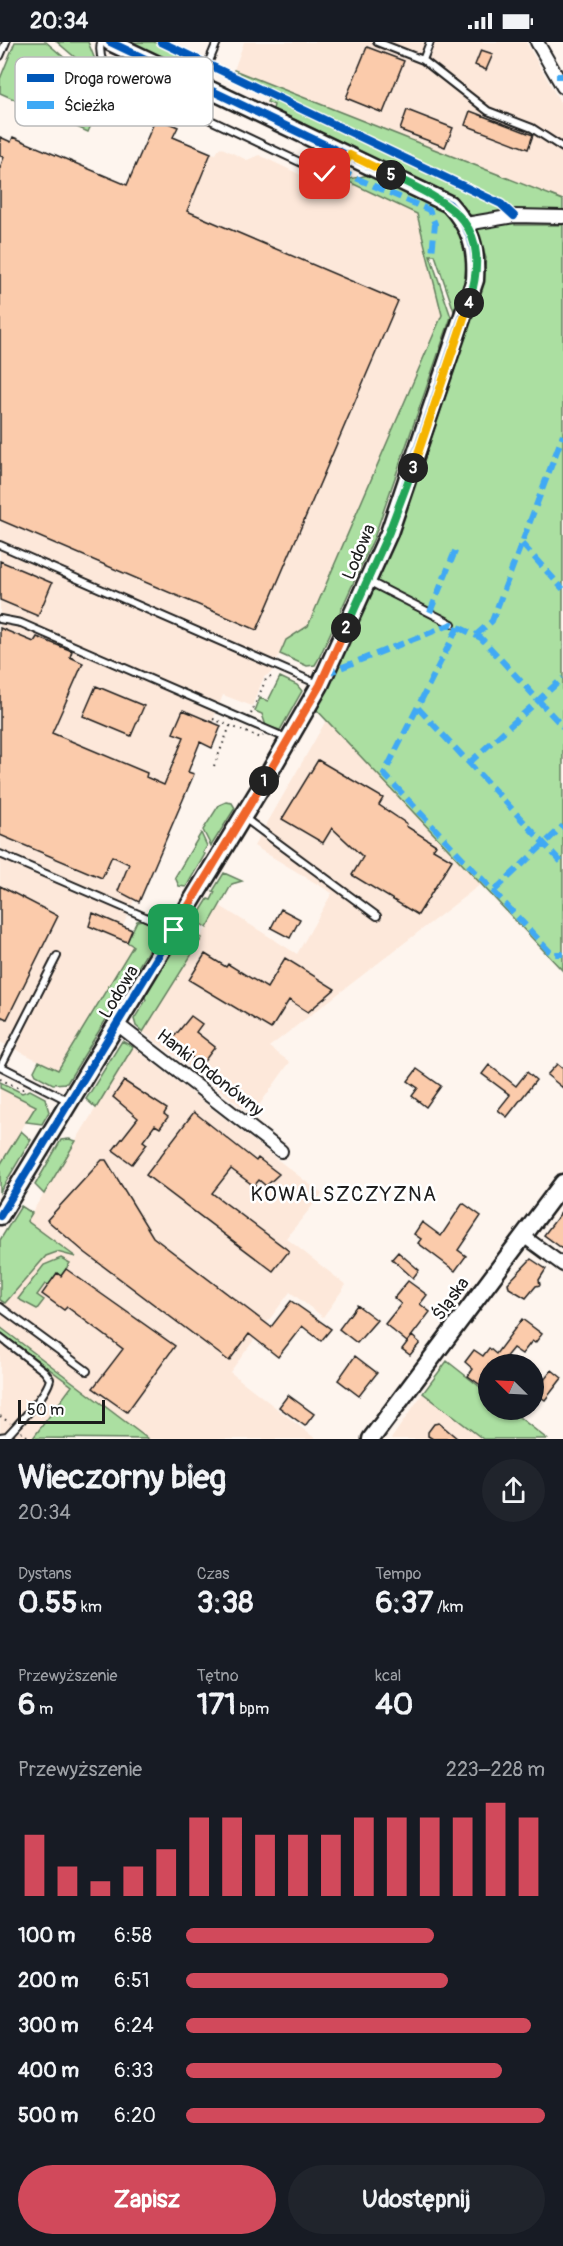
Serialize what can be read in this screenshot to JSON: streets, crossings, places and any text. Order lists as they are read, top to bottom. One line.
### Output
{"streets":{"street":["Lodowa","Hanki Ordonówny","Śląska"]},"crossings":[["Lodowa","Hanki Ordonówny"]],"districts":["KOWALSZCZYZNA"],"legend":["Droga rowerowa","Ścieżka"],"scale_bar":"50 m","north":"top left","page":{"status":"20:34","pins":["5","4","3","2","1"],"scale":"50 m","heading":["Wieczorny bieg","20:34"],"stats":[["Dystans","0.55 km"],["Czas","3:38"],["Tempo","6:37 /km"],["Przewyższenie","6 m"],["Tętno","171 bpm"],["kcal","40"]],"chart":["Przewyższenie","223–228 m"],"list":[{"name":"100 m","note":"6:58"},{"name":"200 m","note":"6:51"},{"name":"300 m","note":"6:24"},{"name":"400 m","note":"6:33"},{"name":"500 m","note":"6:20"}],"buttons":["Zapisz","Udostępnij"]}}
